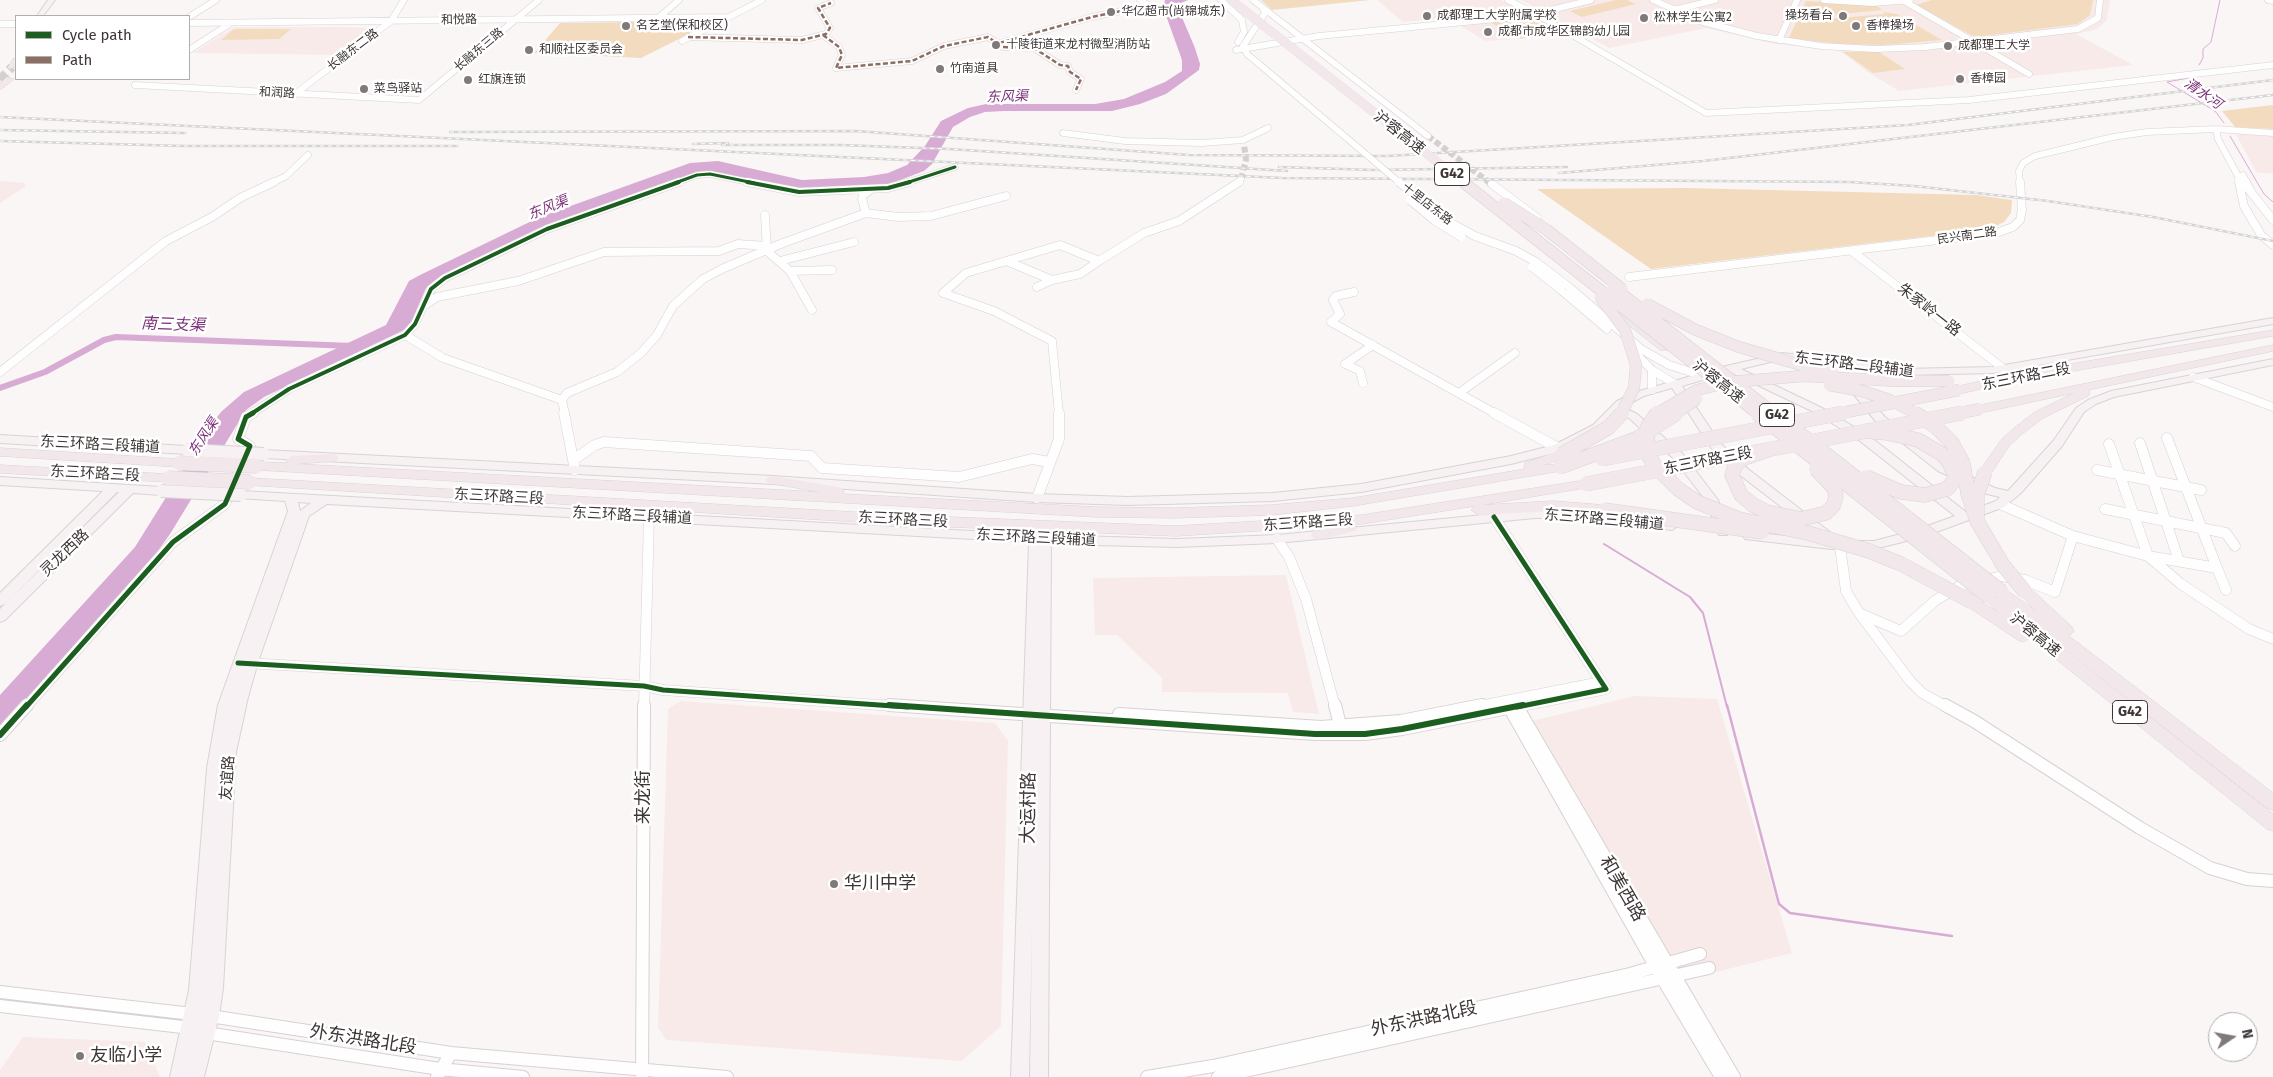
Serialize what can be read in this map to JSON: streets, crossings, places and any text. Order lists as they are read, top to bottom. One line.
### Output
{"streets":{"highway":["沪蓉高速","G42","东三环路二段","东三环路三段"],"main road":["东三环路二段辅道","东三环路三段辅道","灵龙西路","友谊路","大运村路"],"street":["和悦路","长融东二路","长融东三路","和润路","十里店东路","民兴南二路","朱家岭一路","来龙街","和美西路","外东洪路北段"]},"crossings":[["和悦路","长融东二路"],["和悦路","长融东三路"],["长融东二路","和润路"],["长融东三路","和润路"],["十里店东路","东三环路二段辅道"],["民兴南二路","朱家岭一路"],["朱家岭一路","东三环路二段辅道"],["朱家岭一路","东三环路二段"],["东三环路二段辅道","东三环路二段"],["东三环路二段","东三环路三段"],["东三环路三段辅道","东三环路三段"],["东三环路三段辅道","灵龙西路"],["东三环路三段辅道","友谊路"],["东三环路三段辅道","来龙街"],["东三环路三段辅道","大运村路"],["友谊路","外东洪路北段"],["来龙街","外东洪路北段"],["和美西路","外东洪路北段"]],"water":["清水河","东风渠","南三支渠"],"places":["华亿超市(尚锦城东)","成都理工大学附属学校","操场看台","松林学生公寓2","名艺堂(保和校区)","香樟操场","成都市成华区锦韵幼儿园","十陵街道来龙村微型消防站","成都理工大学","和顺社区委员会","竹南道具","香樟园","红旗连锁","菜鸟驿站","华川中学","友临小学"],"legend":["Cycle path","Path"],"north":"right"}
